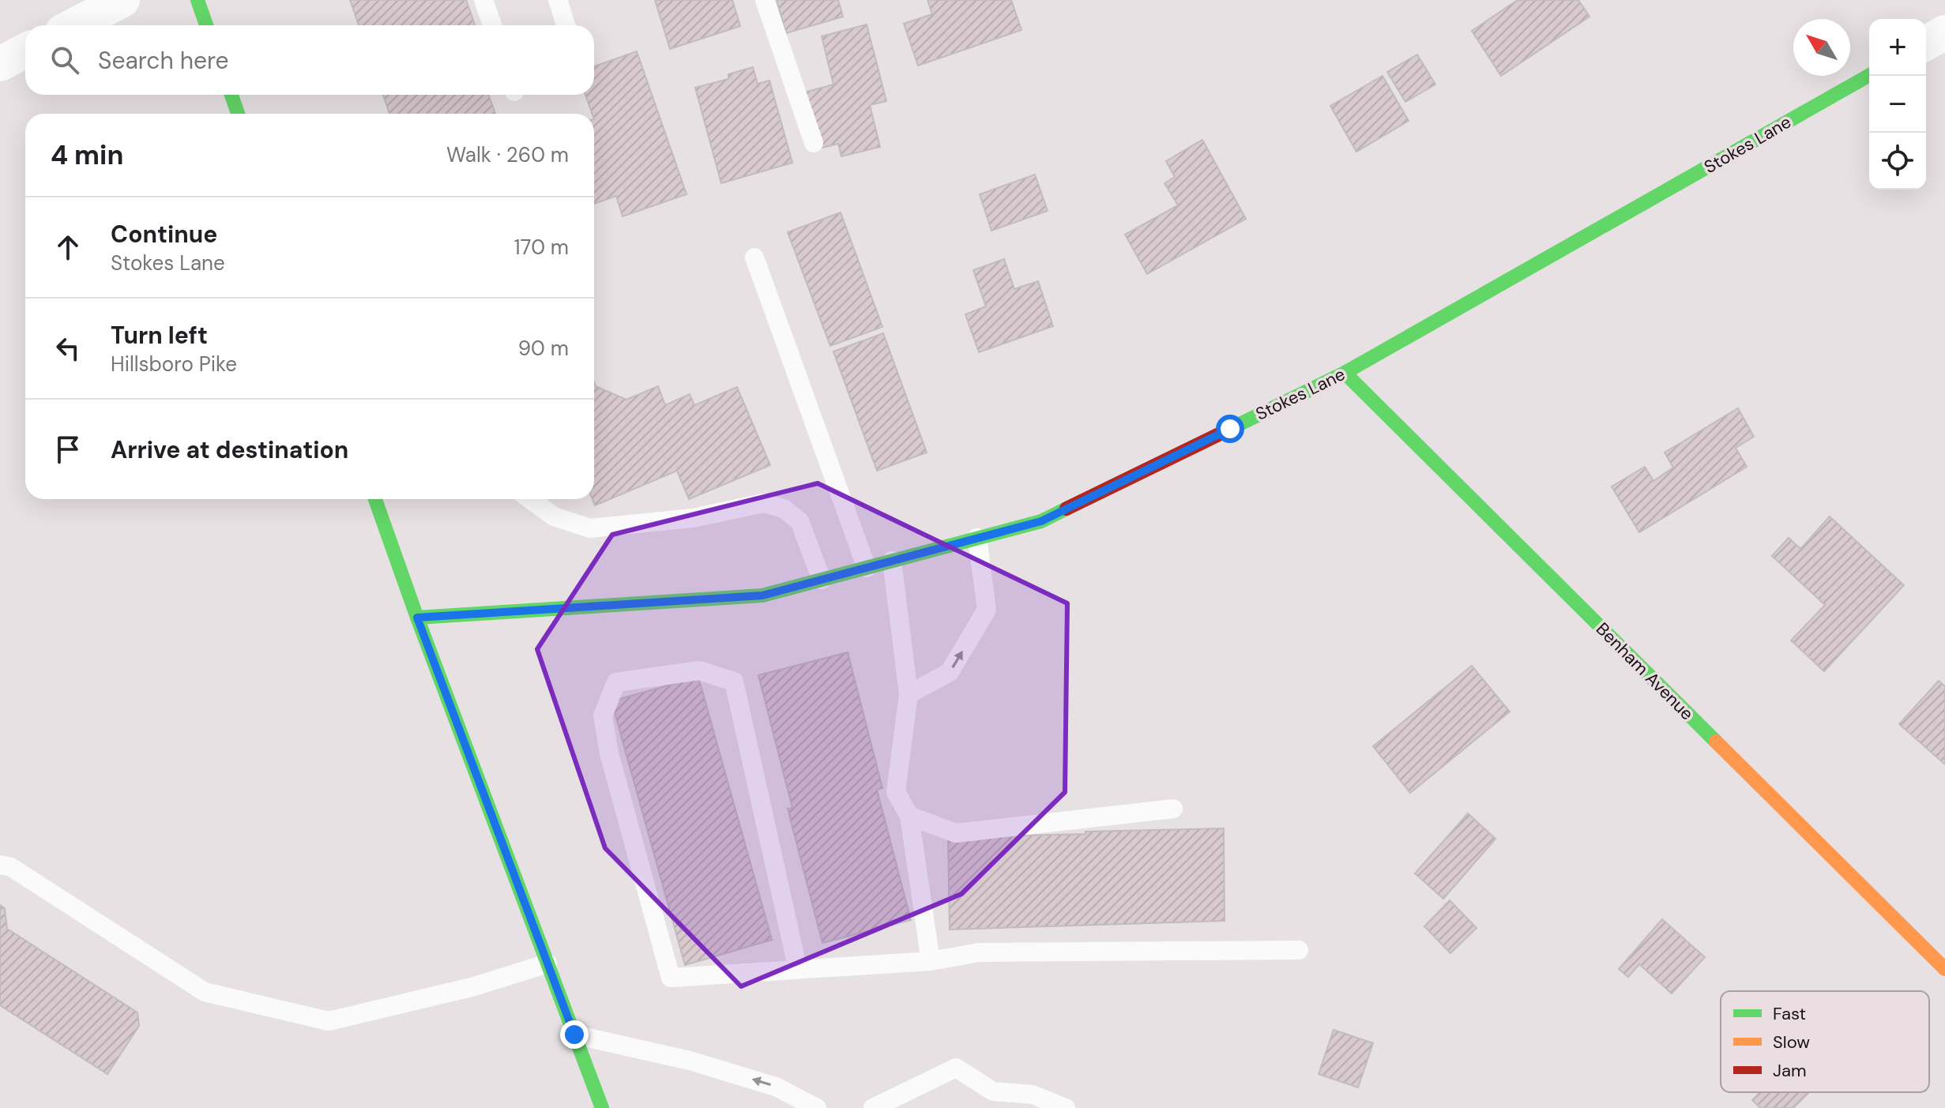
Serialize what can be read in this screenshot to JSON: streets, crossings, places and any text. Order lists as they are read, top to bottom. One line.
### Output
{"streets":{"street":["Stokes Lane","Benham Avenue"]},"crossings":[["Stokes Lane","Benham Avenue"]],"legend":["Fast","Slow","Jam"],"north":"top left","page":{"map_buttons":["+","−"],"search":"Search here","heading":["4 min","Walk · 260 m"],"list":[["Continue","Stokes Lane","170 m"],["Turn left","Hillsboro Pike","90 m"],"Arrive at destination"]}}
